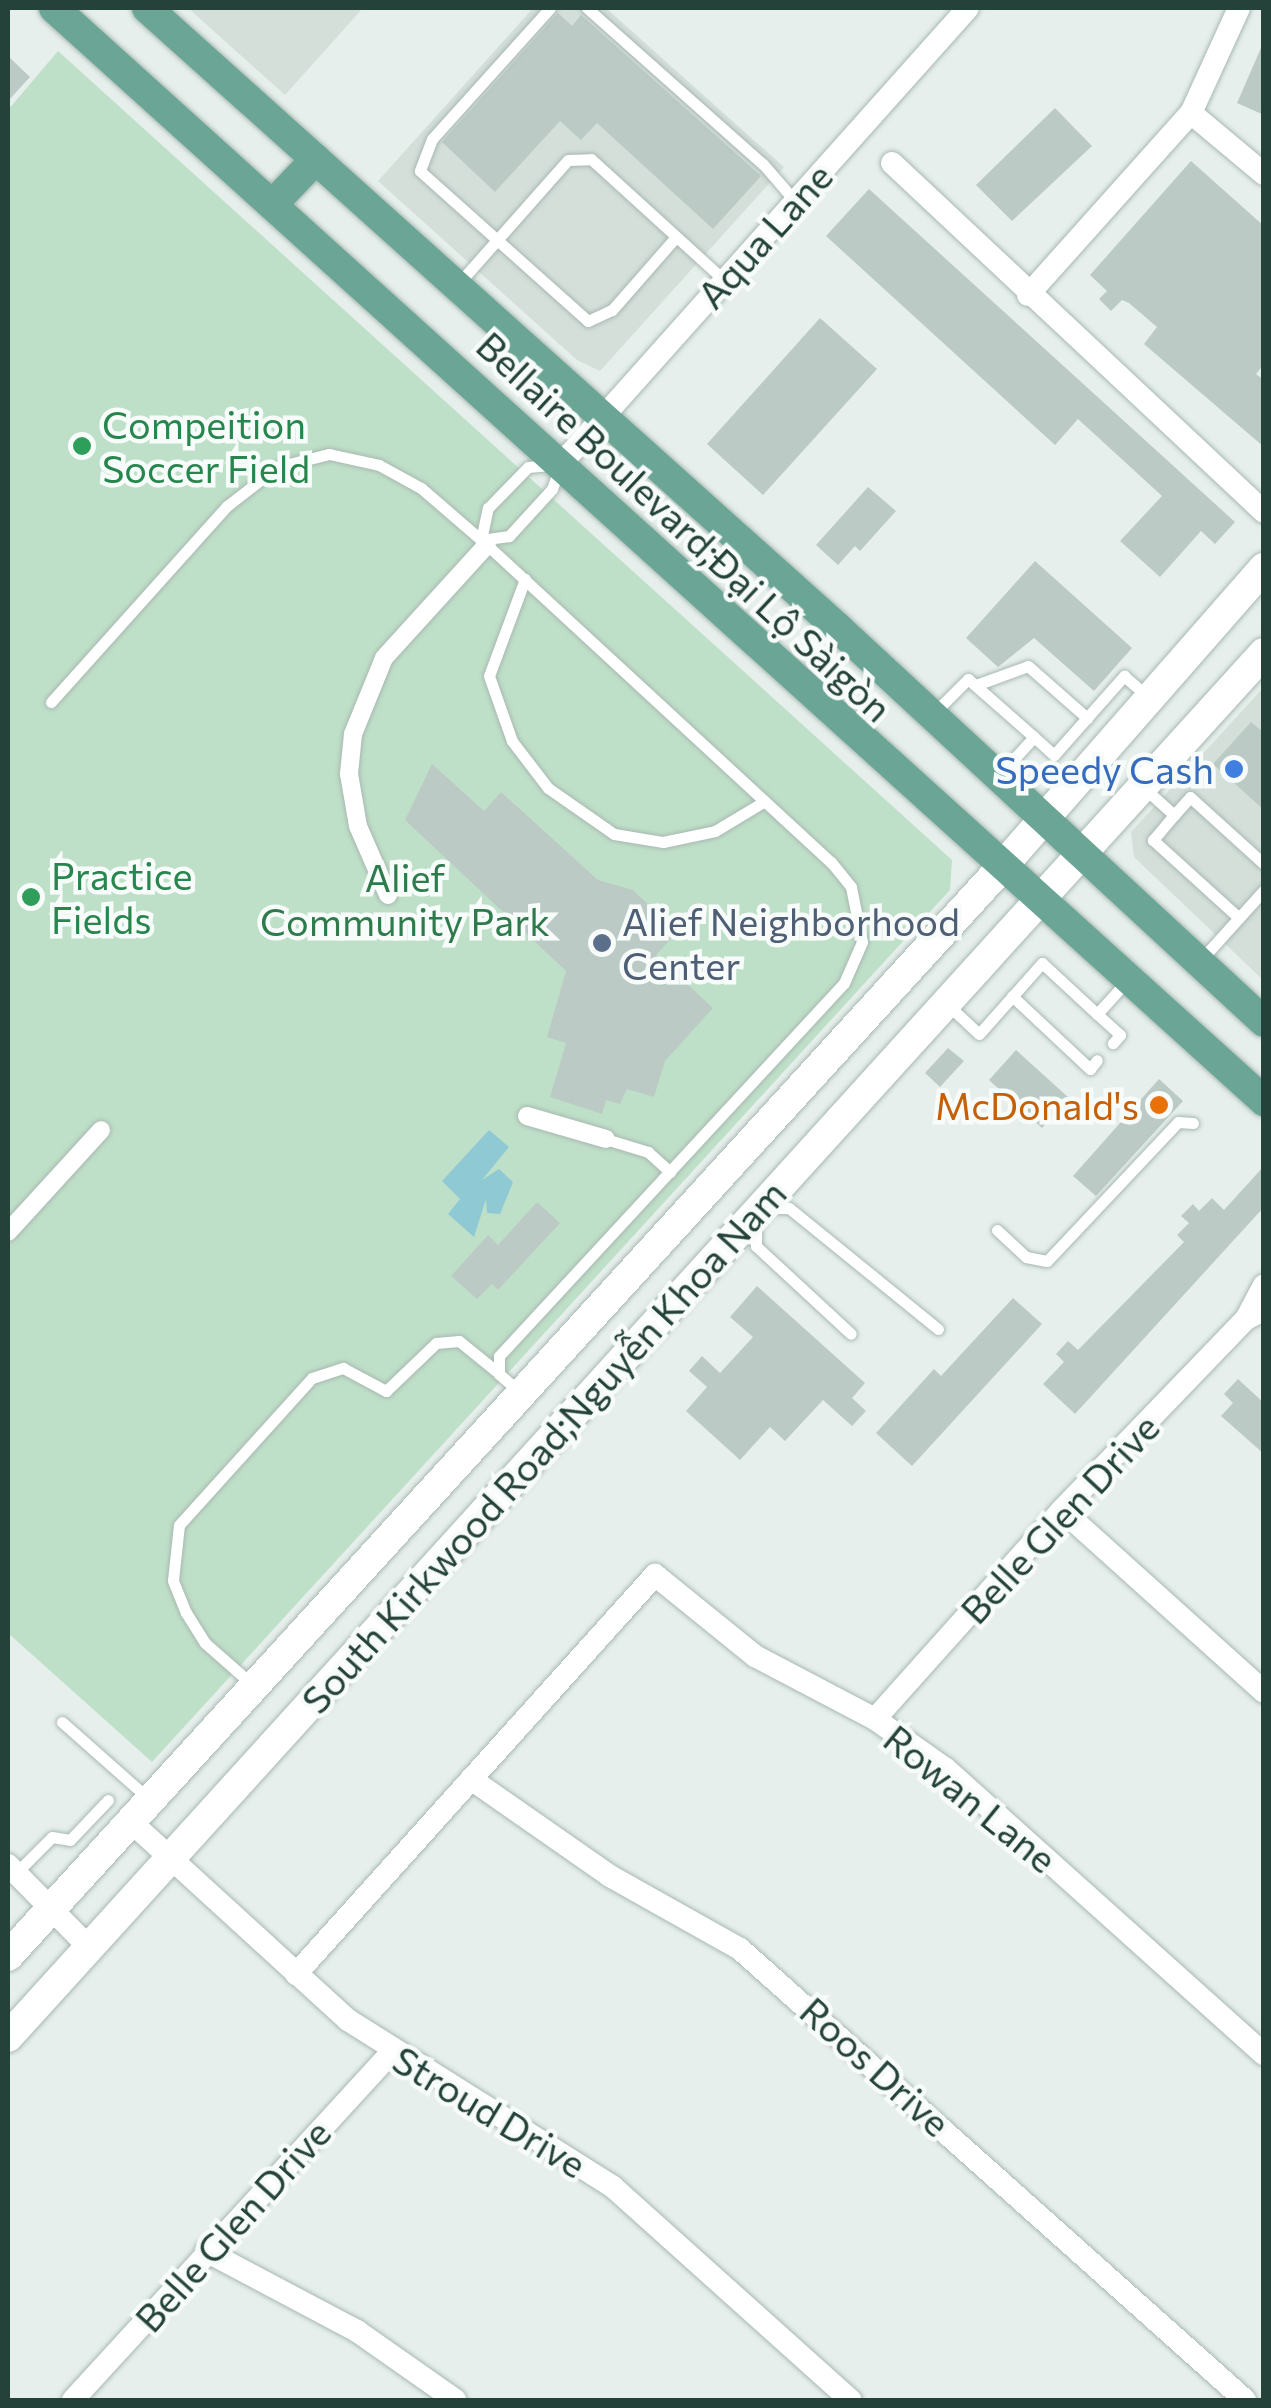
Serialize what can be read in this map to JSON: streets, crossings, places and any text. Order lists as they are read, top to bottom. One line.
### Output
{"streets":{"main road":["Bellaire Boulevard;Đại Lộ Sàigòn","South Kirkwood Road;Nguyễn Khoa Nam"],"street":["Aqua Lane","Belle Glen Drive","Rowan Lane","Roos Drive","Stroud Drive"]},"crossings":[["Aqua Lane","Bellaire Boulevard;Đại Lộ Sàigòn"],["Bellaire Boulevard;Đại Lộ Sàigòn","South Kirkwood Road;Nguyễn Khoa Nam"],["South Kirkwood Road;Nguyễn Khoa Nam","Stroud Drive"],["Belle Glen Drive","Rowan Lane"],["Belle Glen Drive","Stroud Drive"],["Rowan Lane","Roos Drive"]],"parks":["Alief Community Park"],"places":["Compeition Soccer Field","Speedy Cash","Practice Fields","Alief Neighborhood Center","McDonald's"]}
